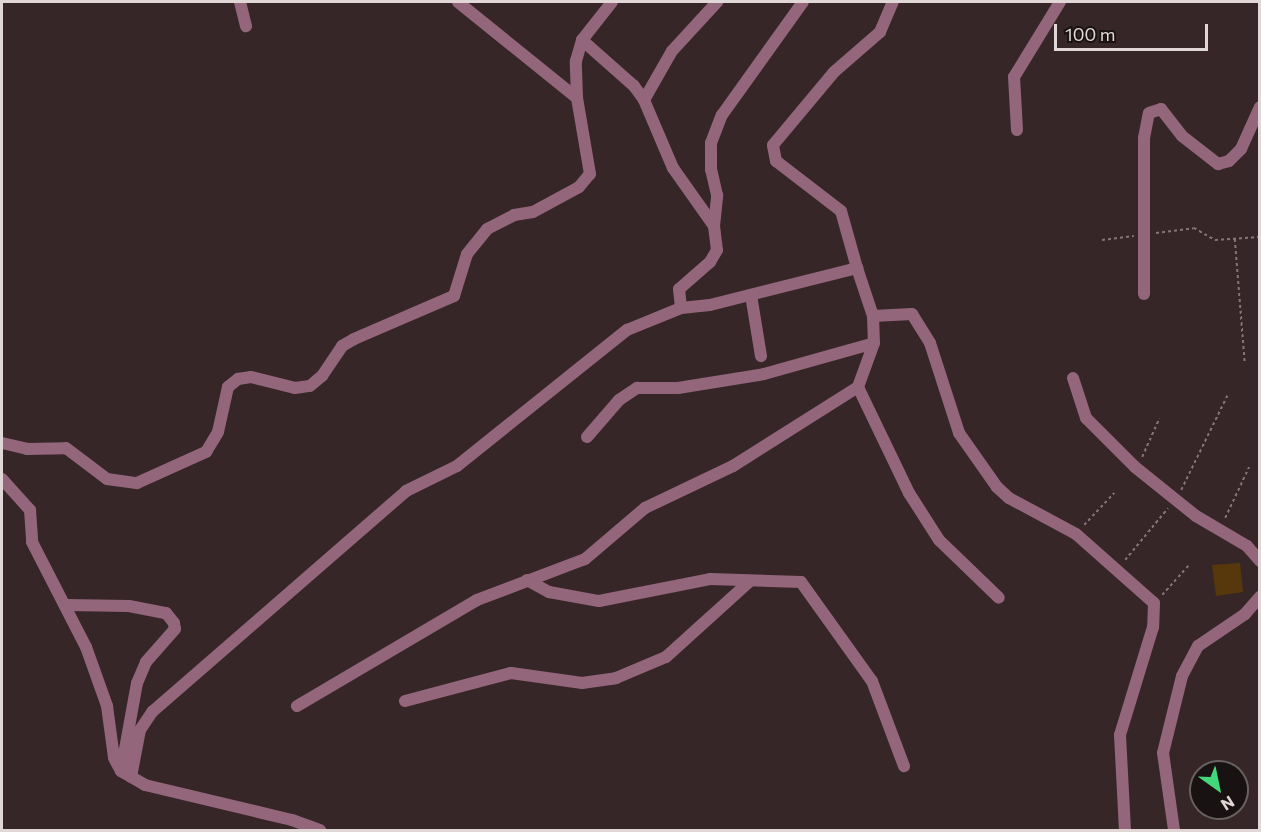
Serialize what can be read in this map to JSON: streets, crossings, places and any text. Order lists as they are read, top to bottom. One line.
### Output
{"scale_bar":"100 m","north":"bottom right"}
